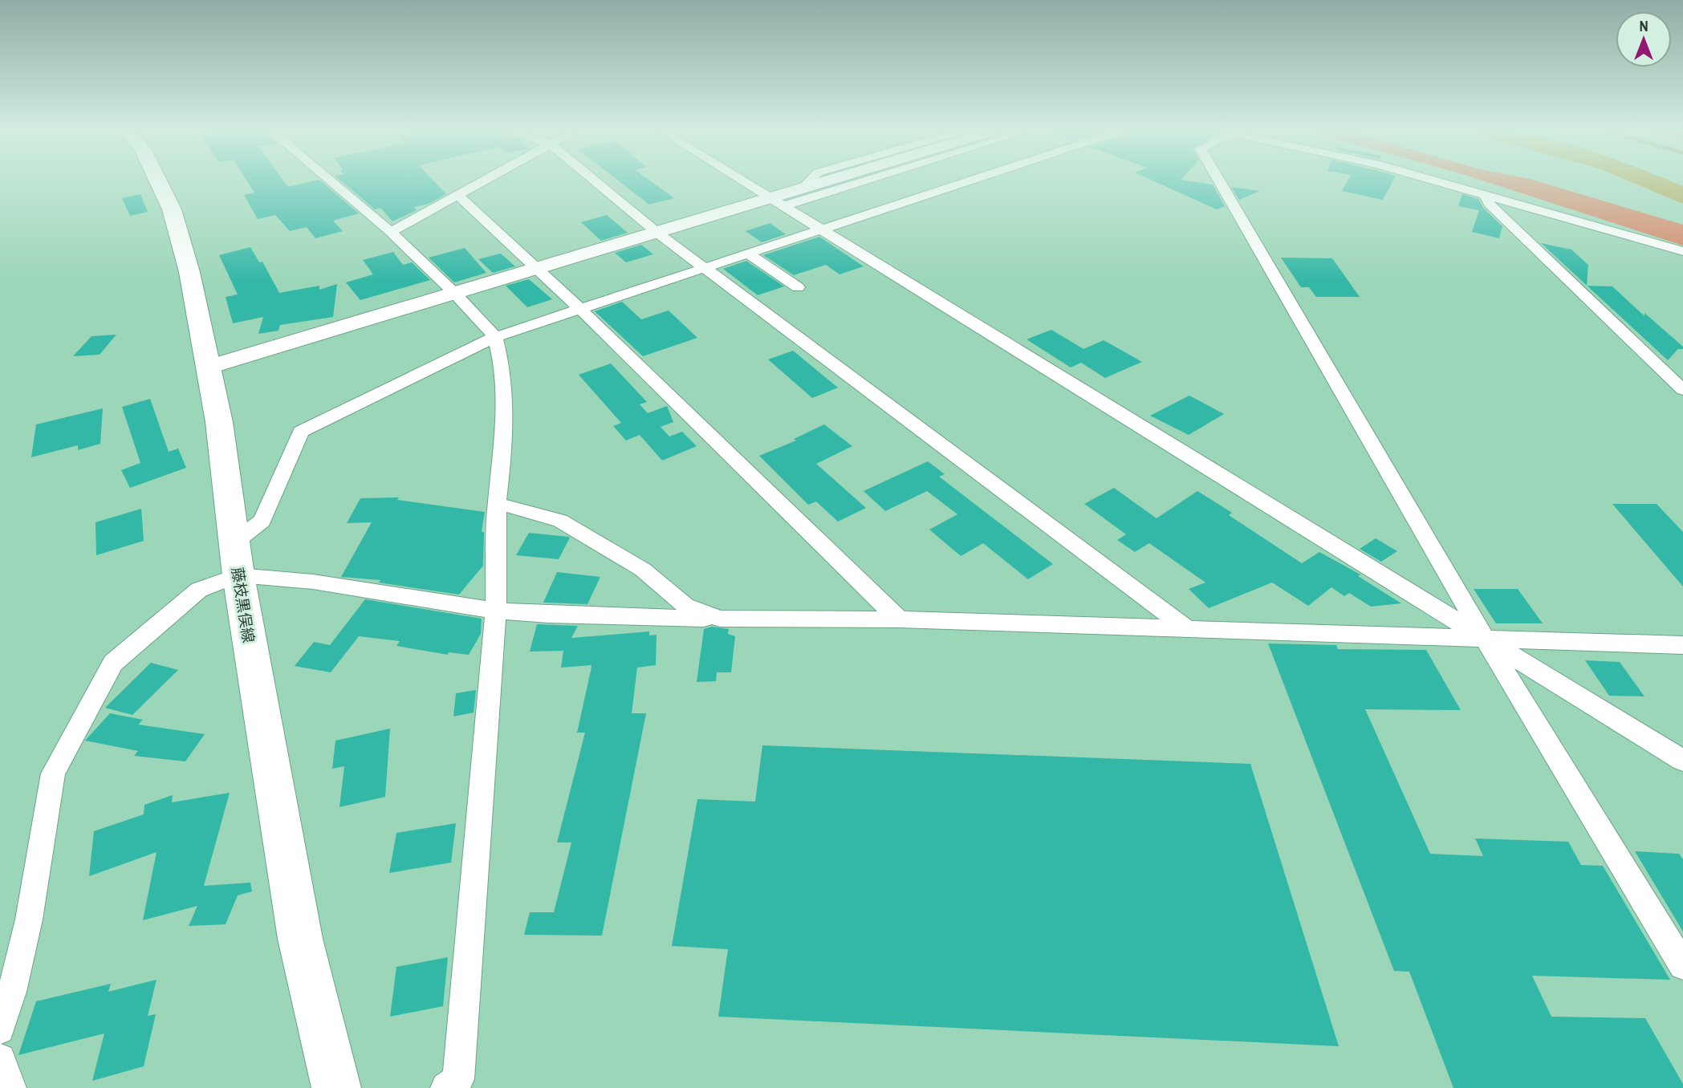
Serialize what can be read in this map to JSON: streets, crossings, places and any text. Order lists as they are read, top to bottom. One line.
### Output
{"streets":{"main road":["藤枝黒俣線"]},"north":"top"}
